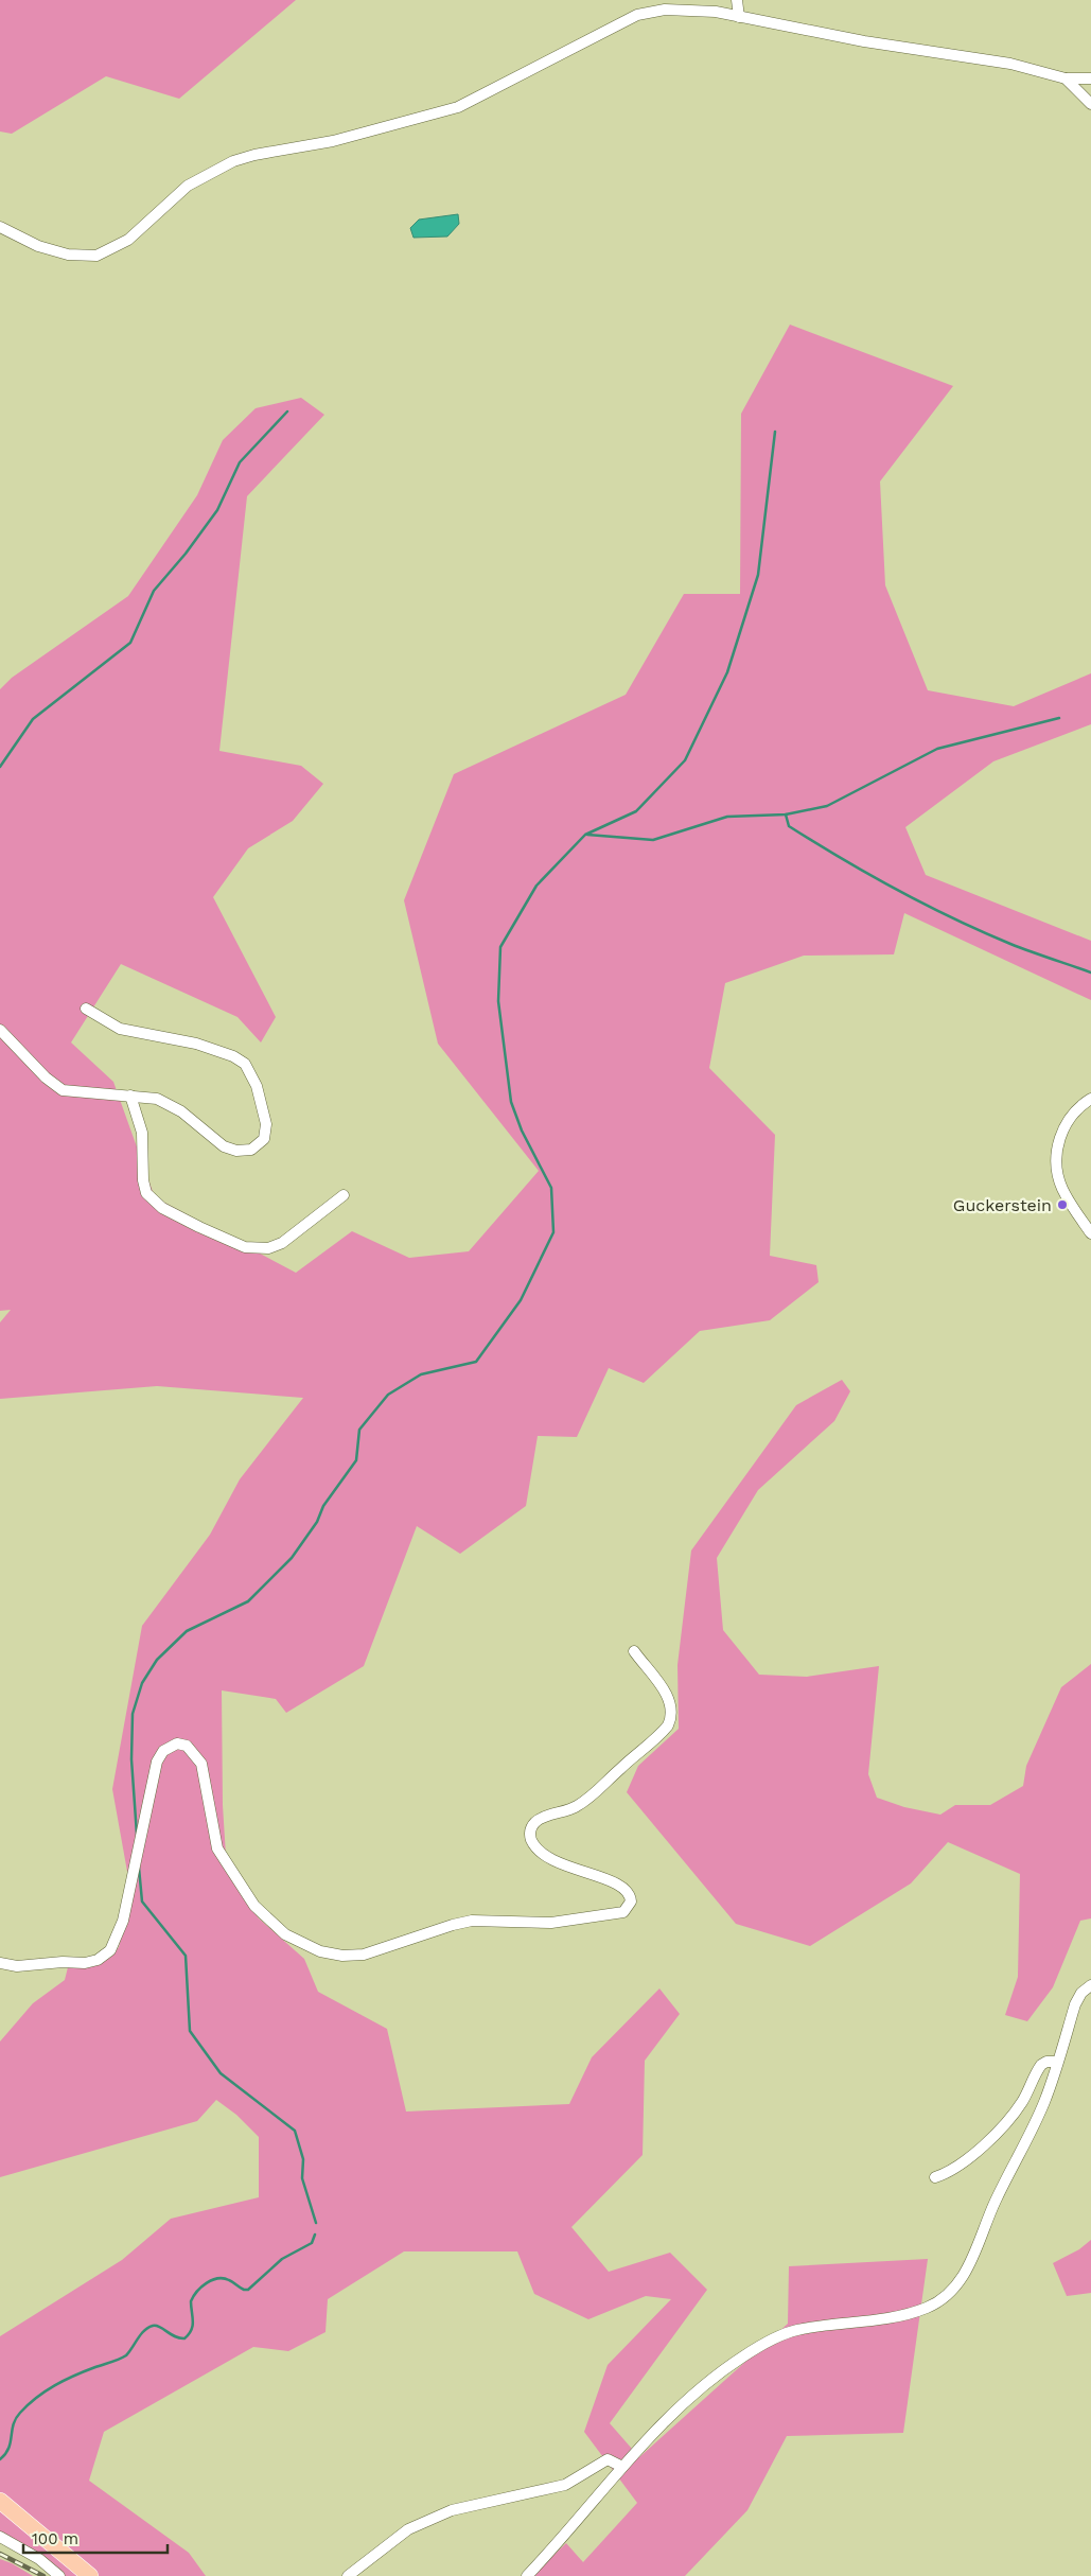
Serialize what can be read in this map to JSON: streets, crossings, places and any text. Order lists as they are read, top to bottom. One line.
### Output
{"places":["Guckerstein"],"scale_bar":"100 m"}
